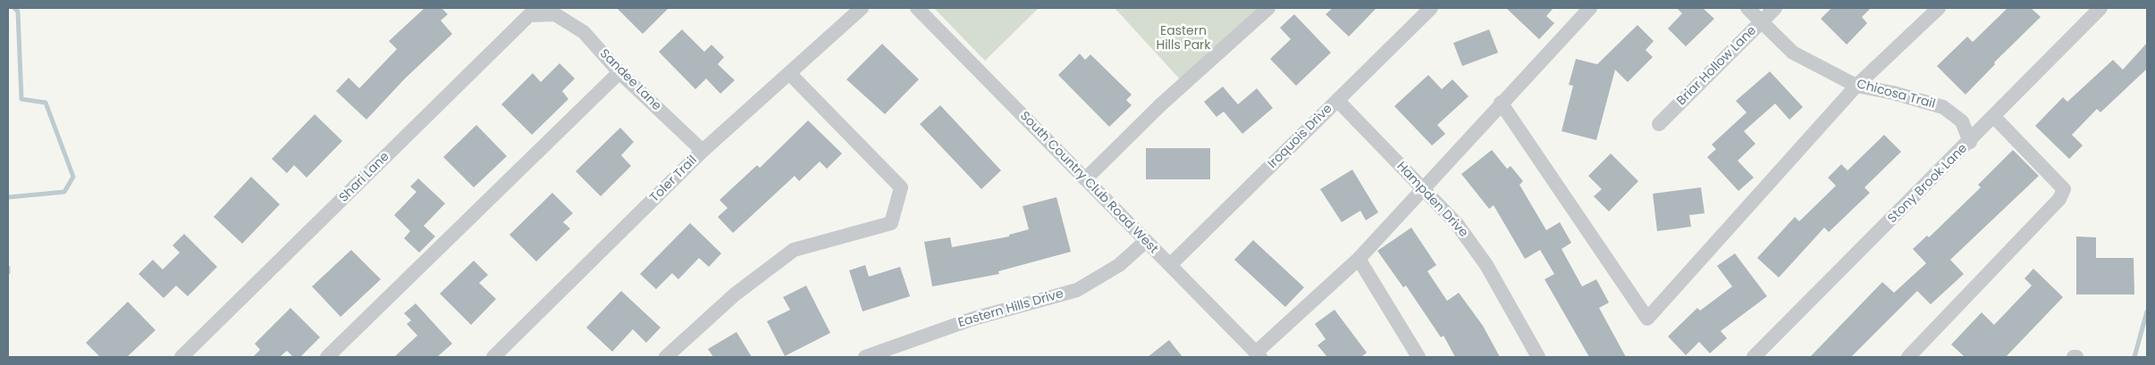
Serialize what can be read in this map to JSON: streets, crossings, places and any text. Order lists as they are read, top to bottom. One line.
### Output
{"streets":{"street":["Briar Hollow Lane","Sandee Lane","Chicosa Trail","Iroquois Drive","Shari Lane","Toler Trail","South Country Club Road West","Stony Brook Lane","Hampden Drive","Eastern Hills Drive"]},"crossings":[["Briar Hollow Lane","Chicosa Trail"],["Sandee Lane","Shari Lane"],["Sandee Lane","Toler Trail"],["Chicosa Trail","Stony Brook Lane"],["Iroquois Drive","South Country Club Road West"],["Iroquois Drive","Hampden Drive"],["South Country Club Road West","Eastern Hills Drive"]],"parks":["Eastern Hills Park"]}
